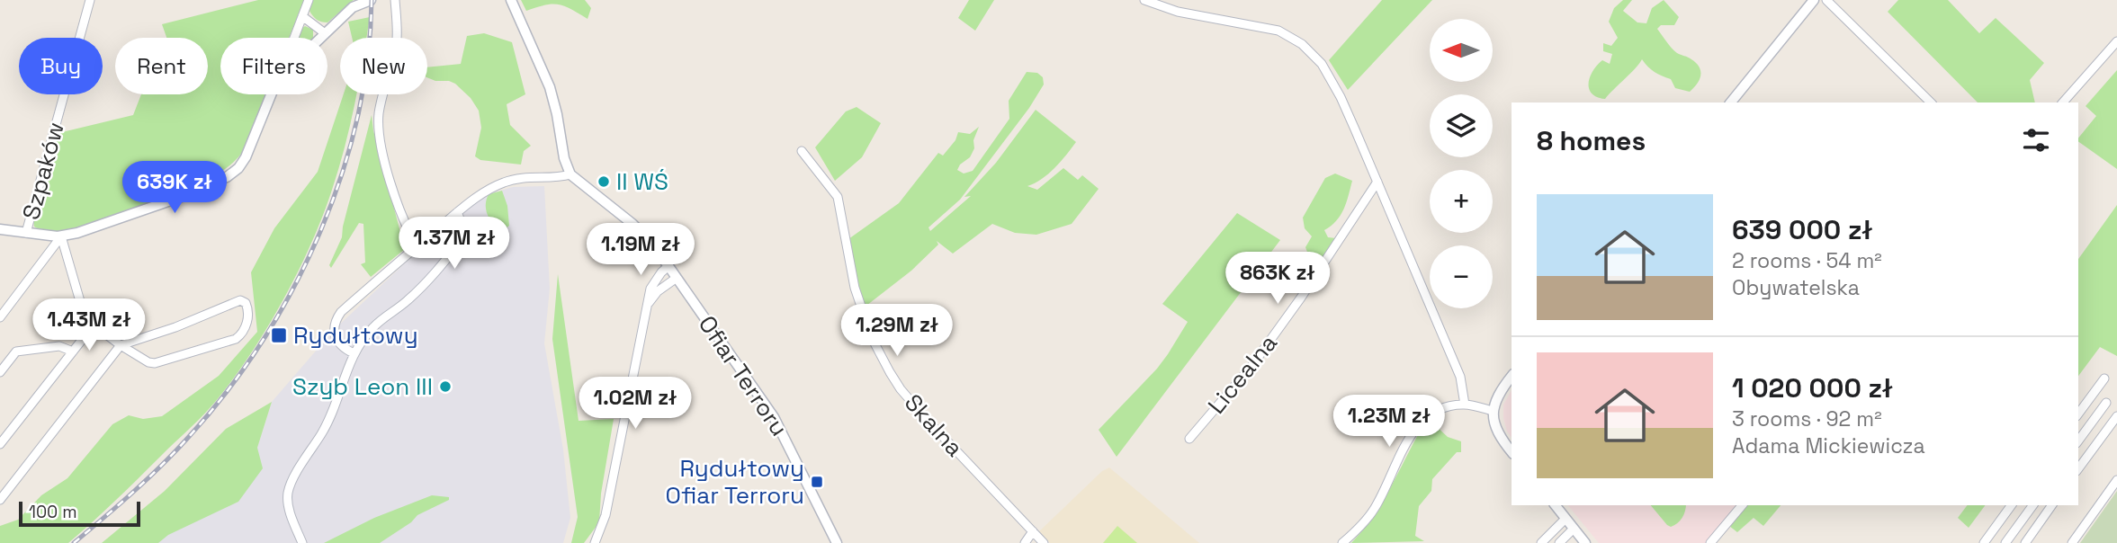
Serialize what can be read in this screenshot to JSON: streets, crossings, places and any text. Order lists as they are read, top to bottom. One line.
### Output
{"streets":{"street":["Szpaków","Licealna","Ofiar Terroru","Skalna"]},"places":{"other":["II WŚ","Szyb Leon III"],"transit":["Rydułtowy","Rydułtowy Ofiar Terroru"]},"scale_bar":"100 m","north":"left","page":{"map_buttons":["+","−"],"chip":["Buy","Rent","Filters","New"],"heading":"8 homes","price":["639K zł","1.37M zł","1.19M zł","863K zł","1.43M zł","1.29M zł","1.02M zł","1.23M zł"],"list":[{"name":"639 000 zł","note":"2 rooms · 54 m² · Obywatelska"},{"name":"1 020 000 zł","note":"3 rooms · 92 m² · Adama Mickiewicza"}],"scale":"100 m"}}
